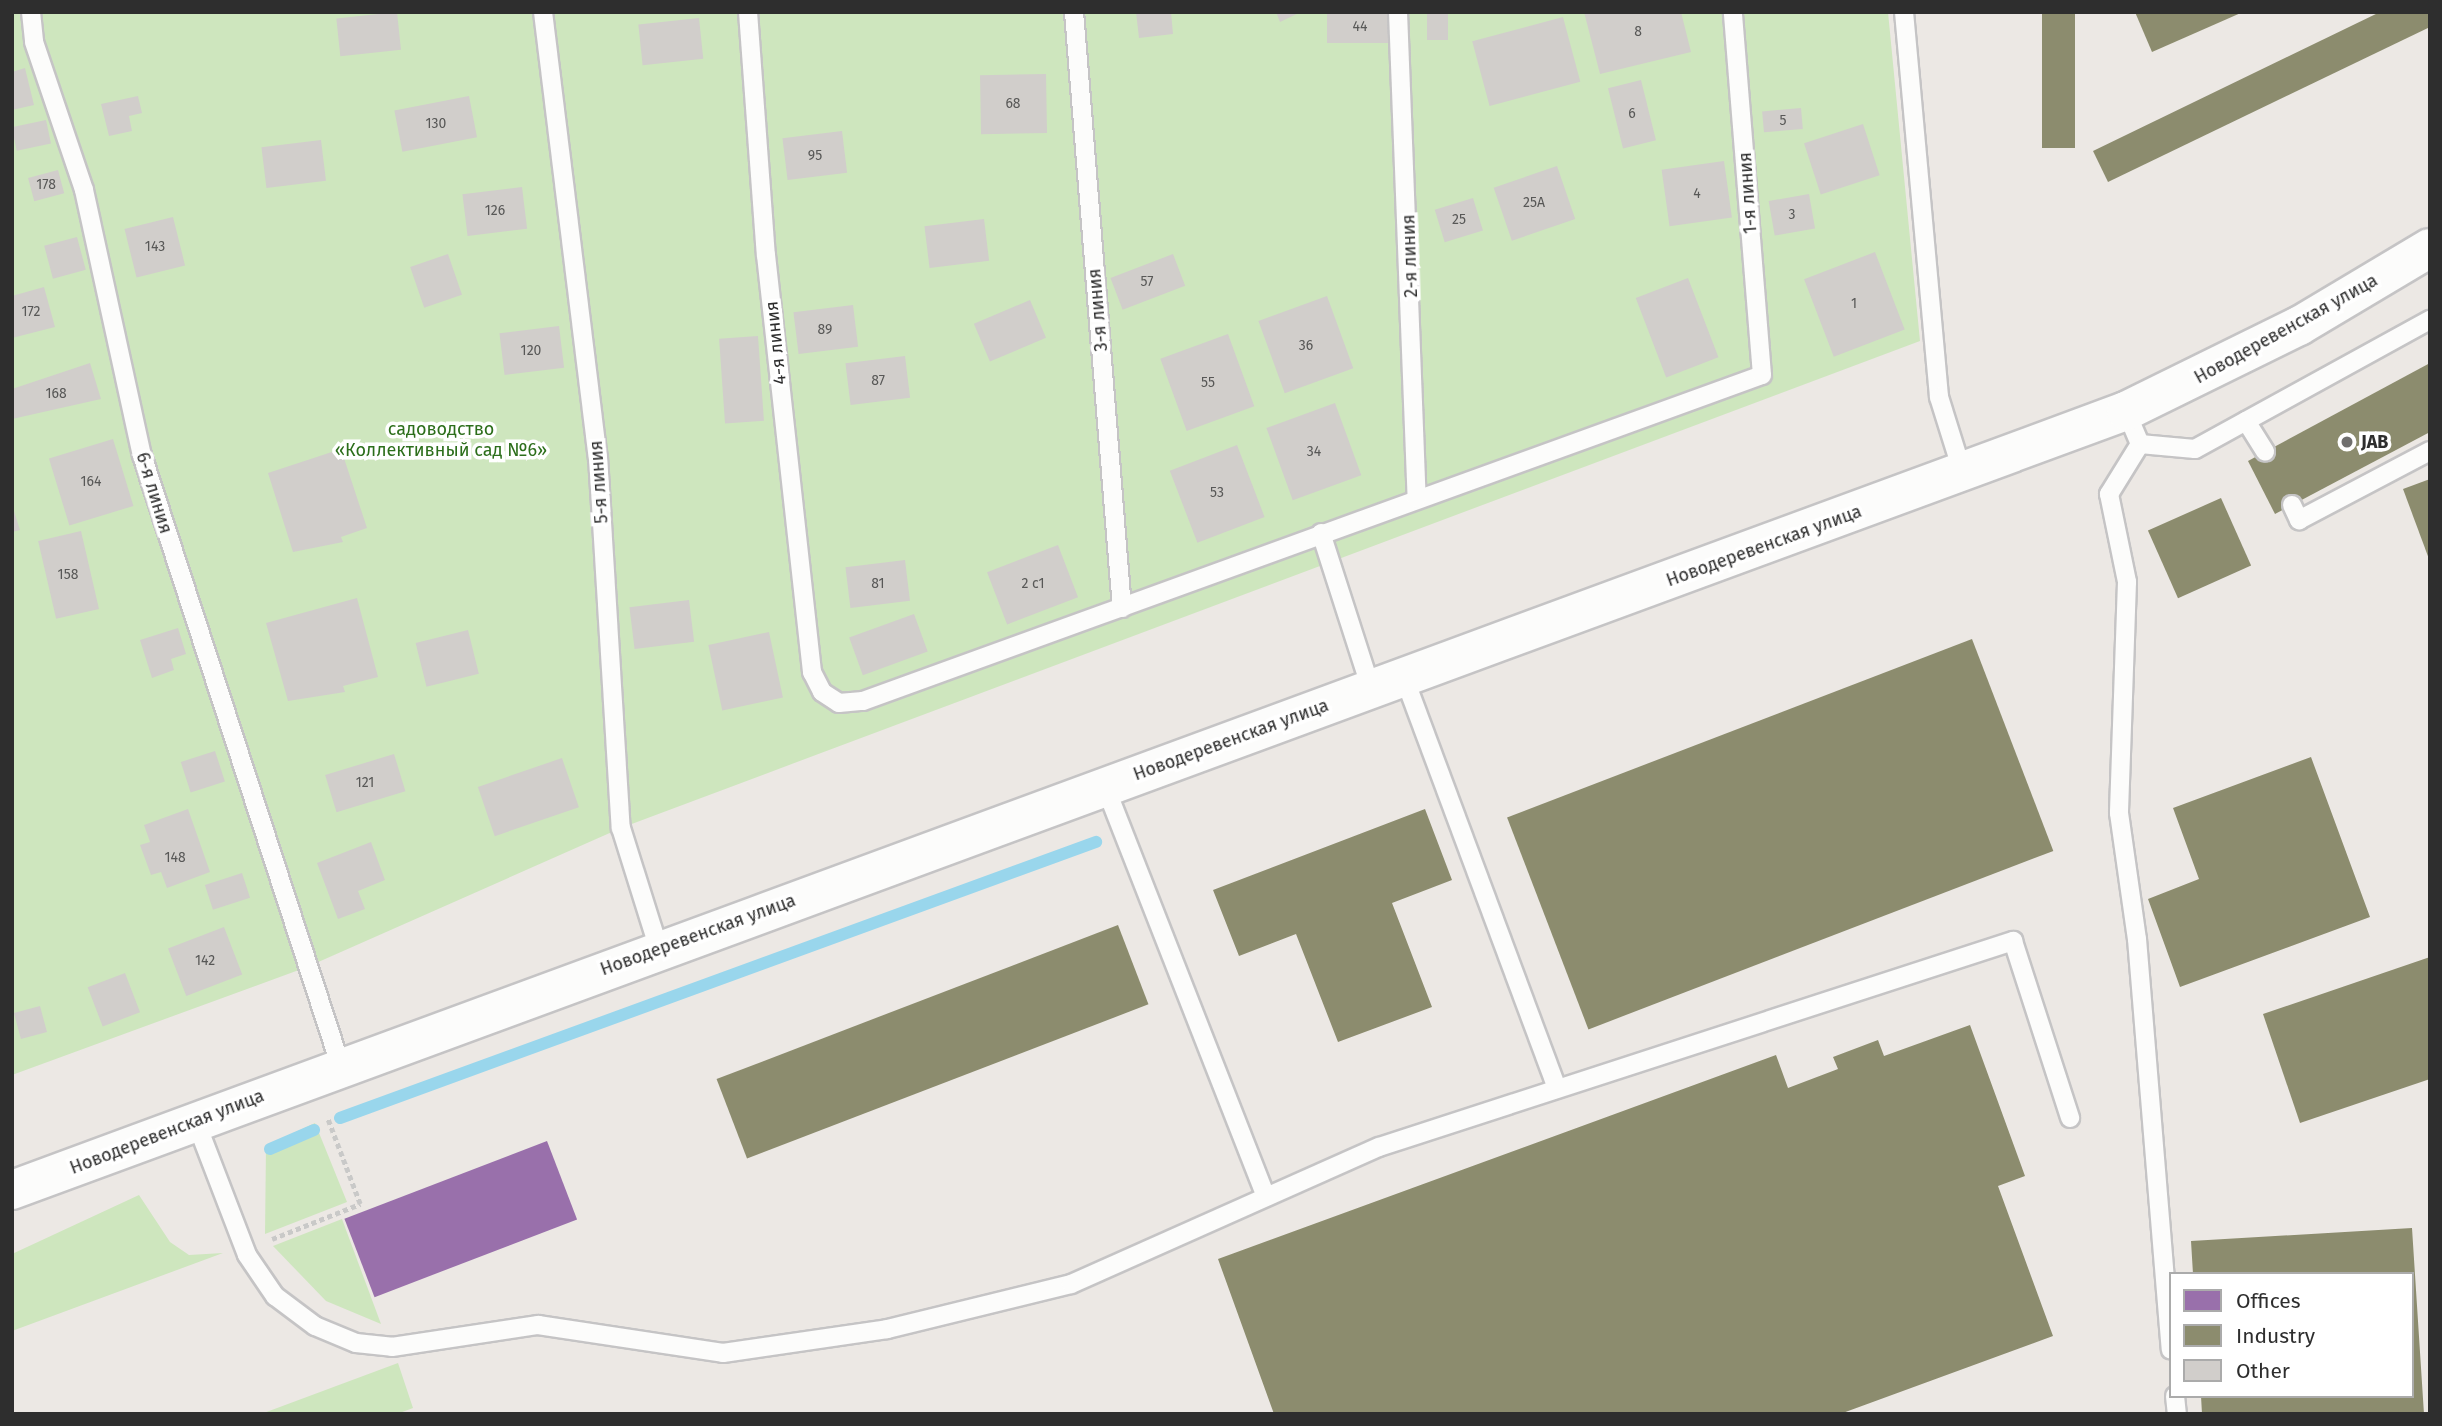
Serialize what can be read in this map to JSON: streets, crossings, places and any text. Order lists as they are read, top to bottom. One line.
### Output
{"streets":{"main road":["Новодеревенская улица"],"lane":["1-я линия","2-я линия","3-я линия","4-я линия","5-я линия","6-я линия"]},"crossings":[["1-я линия","2-я линия"],["3-я линия","4-я линия"],["Новодеревенская улица","5-я линия"],["Новодеревенская улица","6-я линия"]],"parks":["садоводство «Коллективный сад №6»"],"places":["JAB"],"house_numbers":["44","8","68","6","5","130","95","178","4","25А","126","3","25","143","57","1","172","89","36","120","87","55","168","34","164","53","158","81","2 с1","121","148","142"],"legend":["Offices","Industry","Other"]}
